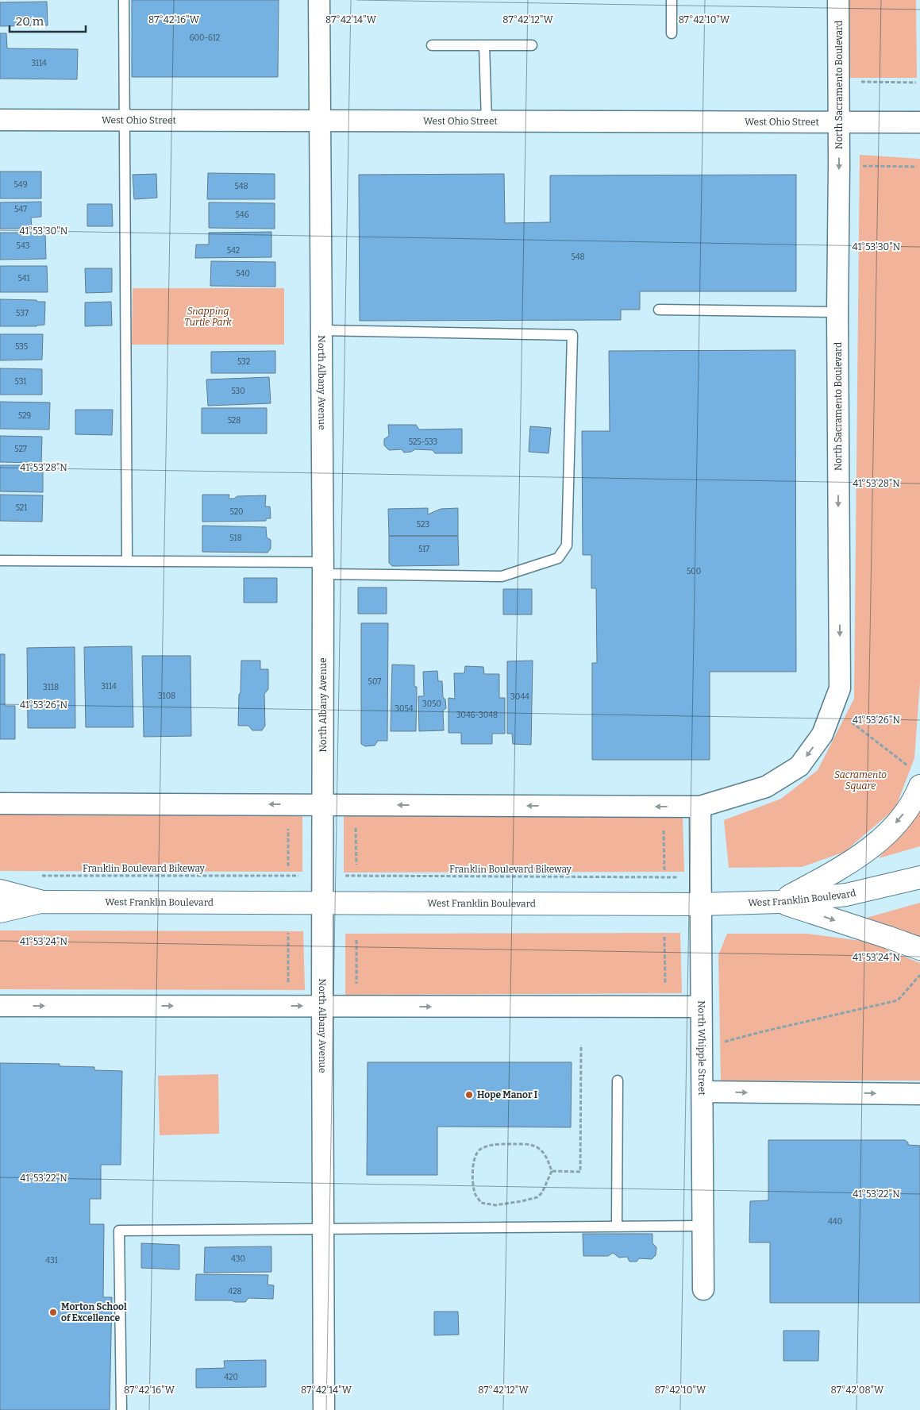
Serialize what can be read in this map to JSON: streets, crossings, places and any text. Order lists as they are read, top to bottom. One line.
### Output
{"streets":{"street":["North Sacramento Boulevard","West Ohio Street","North Albany Avenue","West Franklin Boulevard","North Whipple Street"],"path":["Franklin Boulevard Bikeway"]},"crossings":[["North Sacramento Boulevard","West Ohio Street"],["North Sacramento Boulevard","North Whipple Street"],["West Ohio Street","North Albany Avenue"],["North Albany Avenue","West Franklin Boulevard"],["West Franklin Boulevard","North Whipple Street"]],"one_way":["North Sacramento Boulevard"],"parks":["Snapping Turtle Park","Sacramento Square"],"places":["Hope Manor I","Morton School of Excellence"],"house_numbers":["600-612","3114","549","548","547","546","543","542","548","540","541","537","535","532","531","530","529","528","525-533","527","521","520","523","518","517","500","507","3114","3118","3108","3044","3050","3054","3046-3048","440","430","431","428","420"],"scale_bar":"20 m","coordinates":["87°42'16\"W","87°42'14\"W","87°42'12\"W","87°42'10\"W","41°53'30\"N","41°53'28\"N","41°53'26\"N","41°53'24\"N","41°53'22\"N","87°42'08\"W"]}
